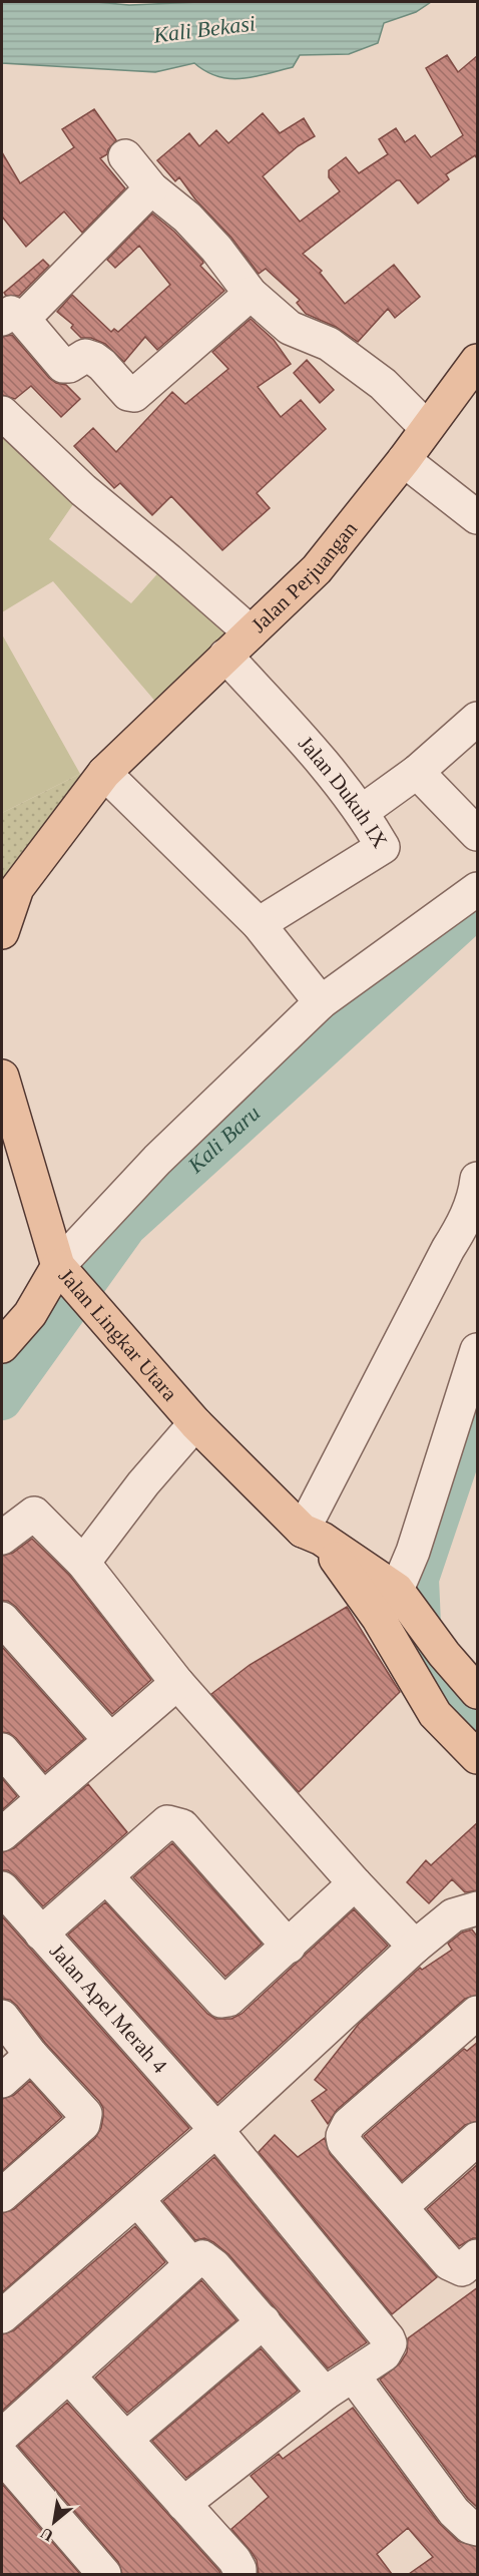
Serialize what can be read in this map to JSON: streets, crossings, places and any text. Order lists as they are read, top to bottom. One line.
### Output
{"streets":{"main road":["Jalan Perjuangan","Jalan Lingkar Utara"],"street":["Jalan Dukuh IX","Jalan Apel Merah 4"]},"crossings":[["Jalan Perjuangan","Jalan Dukuh IX"]],"water":["Kali Bekasi","Kali Baru"],"north":"bottom left"}
